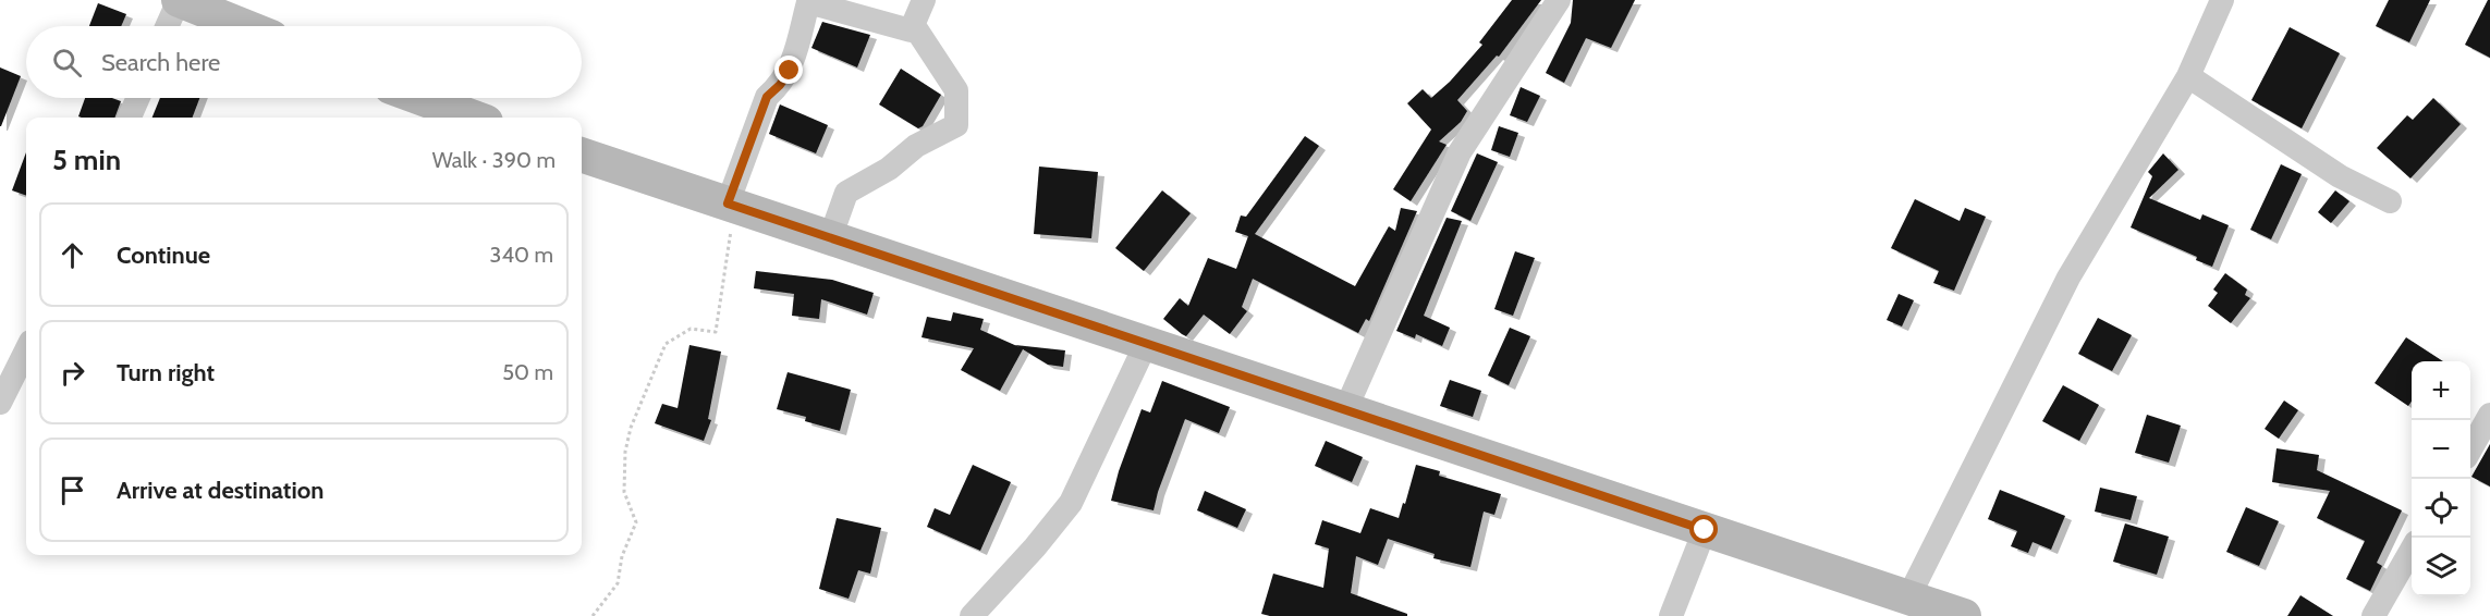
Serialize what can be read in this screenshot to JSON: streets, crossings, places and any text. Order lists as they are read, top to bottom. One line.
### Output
{"page":{"search":"Search here","heading":["5 min","Walk · 390 m"],"list":[["Continue","340 m"],["Turn right","50 m"],"Arrive at destination"],"map_buttons":["+","−"]}}
